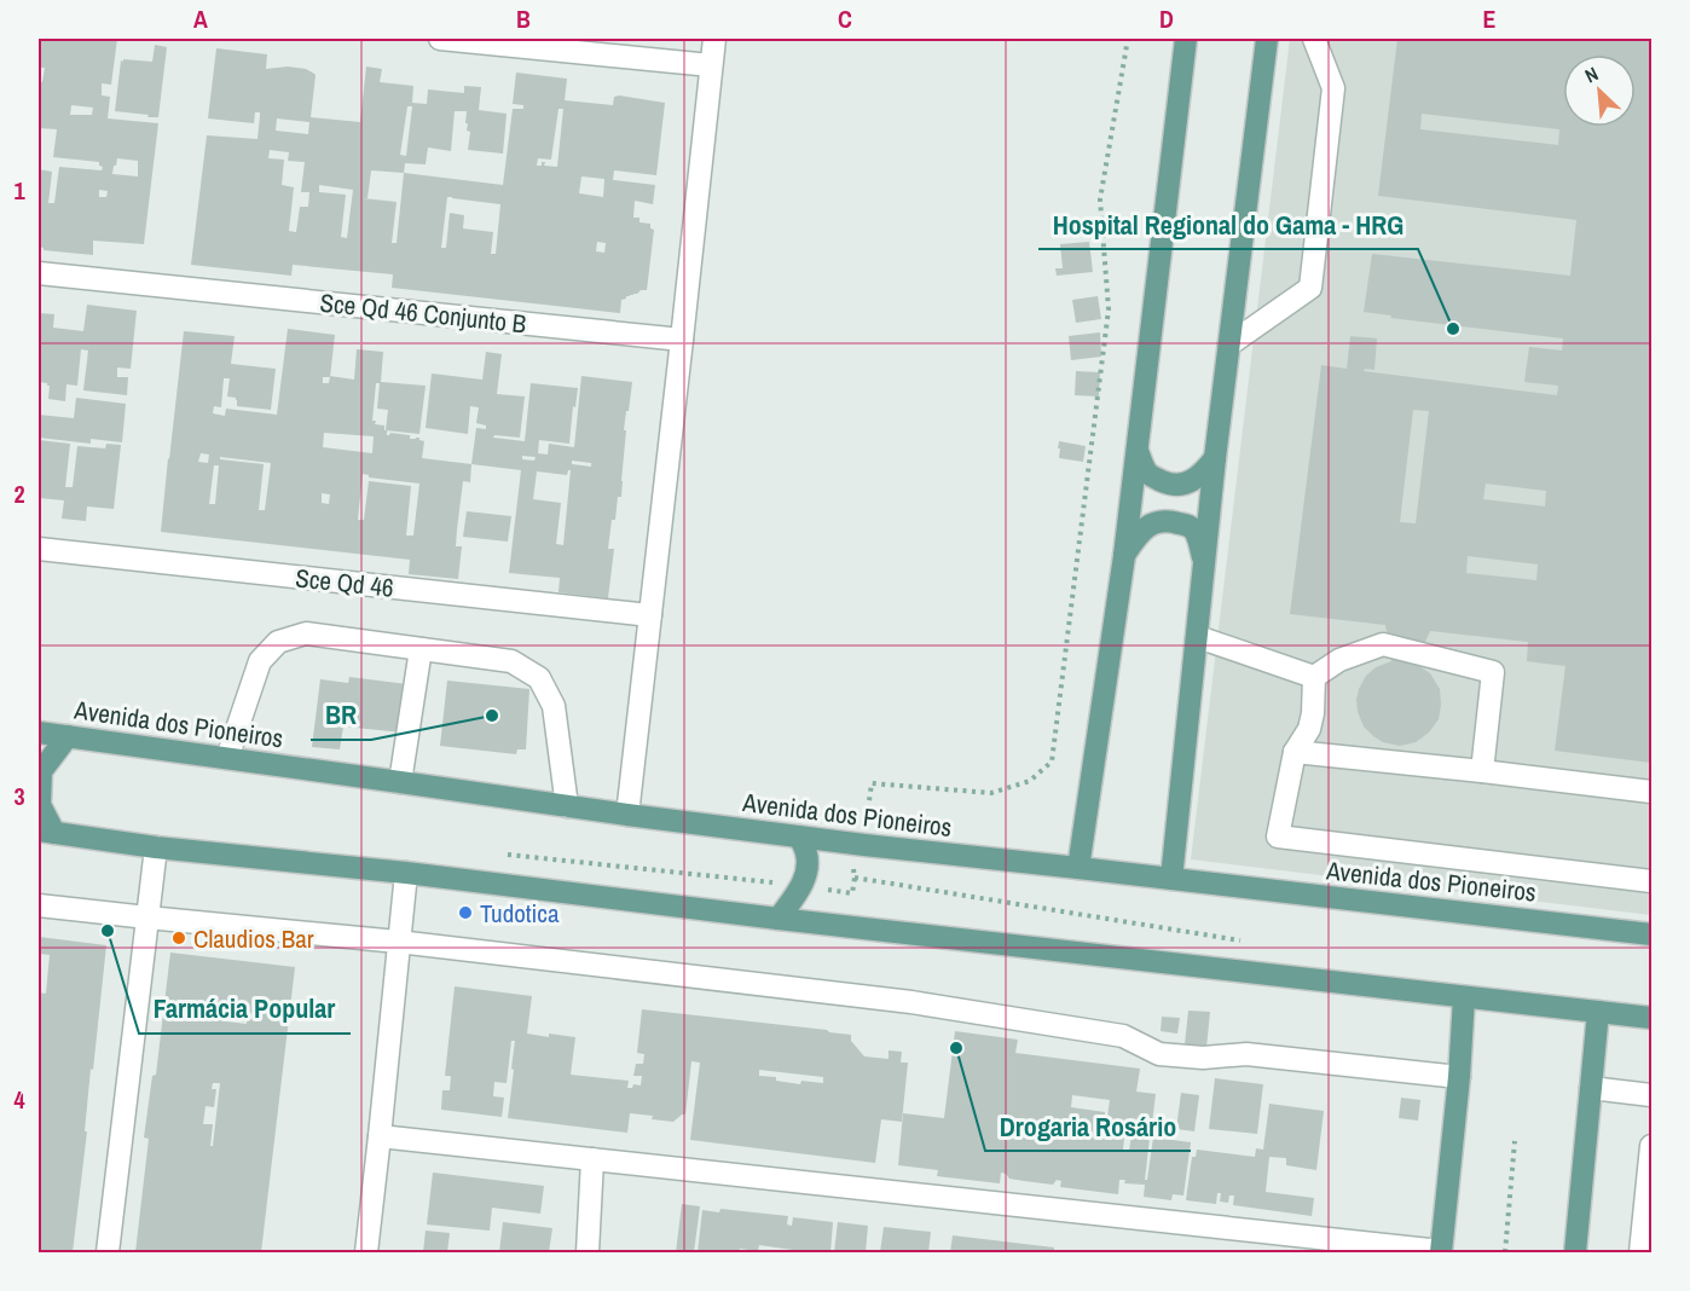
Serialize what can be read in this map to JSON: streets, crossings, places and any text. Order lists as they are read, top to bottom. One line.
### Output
{"streets":{"main road":["Avenida dos Pioneiros"],"street":["Sce Qd 46 Conjunto B","Sce Qd 46"]},"places":["Hospital Regional do Gama - HRG","BR","Tudotica","Farmácia Popular","Claudios Bar","Drogaria Rosário"],"north":"top left","grid":{"columns":["A","B","C","D","E"],"rows":["1","2","3","4"]}}
